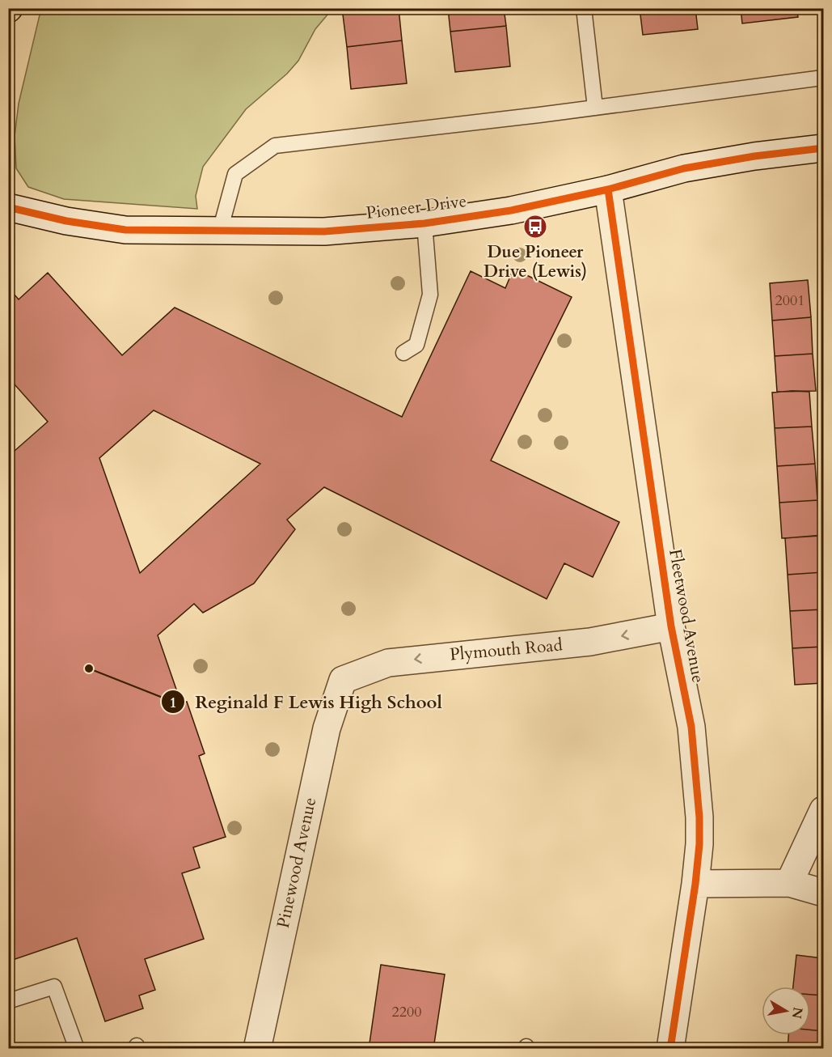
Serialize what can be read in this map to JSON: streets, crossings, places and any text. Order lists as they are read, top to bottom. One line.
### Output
{"streets":{"street":["Pioneer Drive","Fleetwood Avenue","Plymouth Road","Pinewood Avenue"]},"crossings":[["Pioneer Drive","Fleetwood Avenue"],["Fleetwood Avenue","Plymouth Road"],["Plymouth Road","Pinewood Avenue"]],"one_way":["Plymouth Road"],"places":{"bus stop":["Due Pioneer Drive (Lewis)"],"other":["Reginald F Lewis High School"]},"house_numbers":["2001","2200"],"north":"right"}
